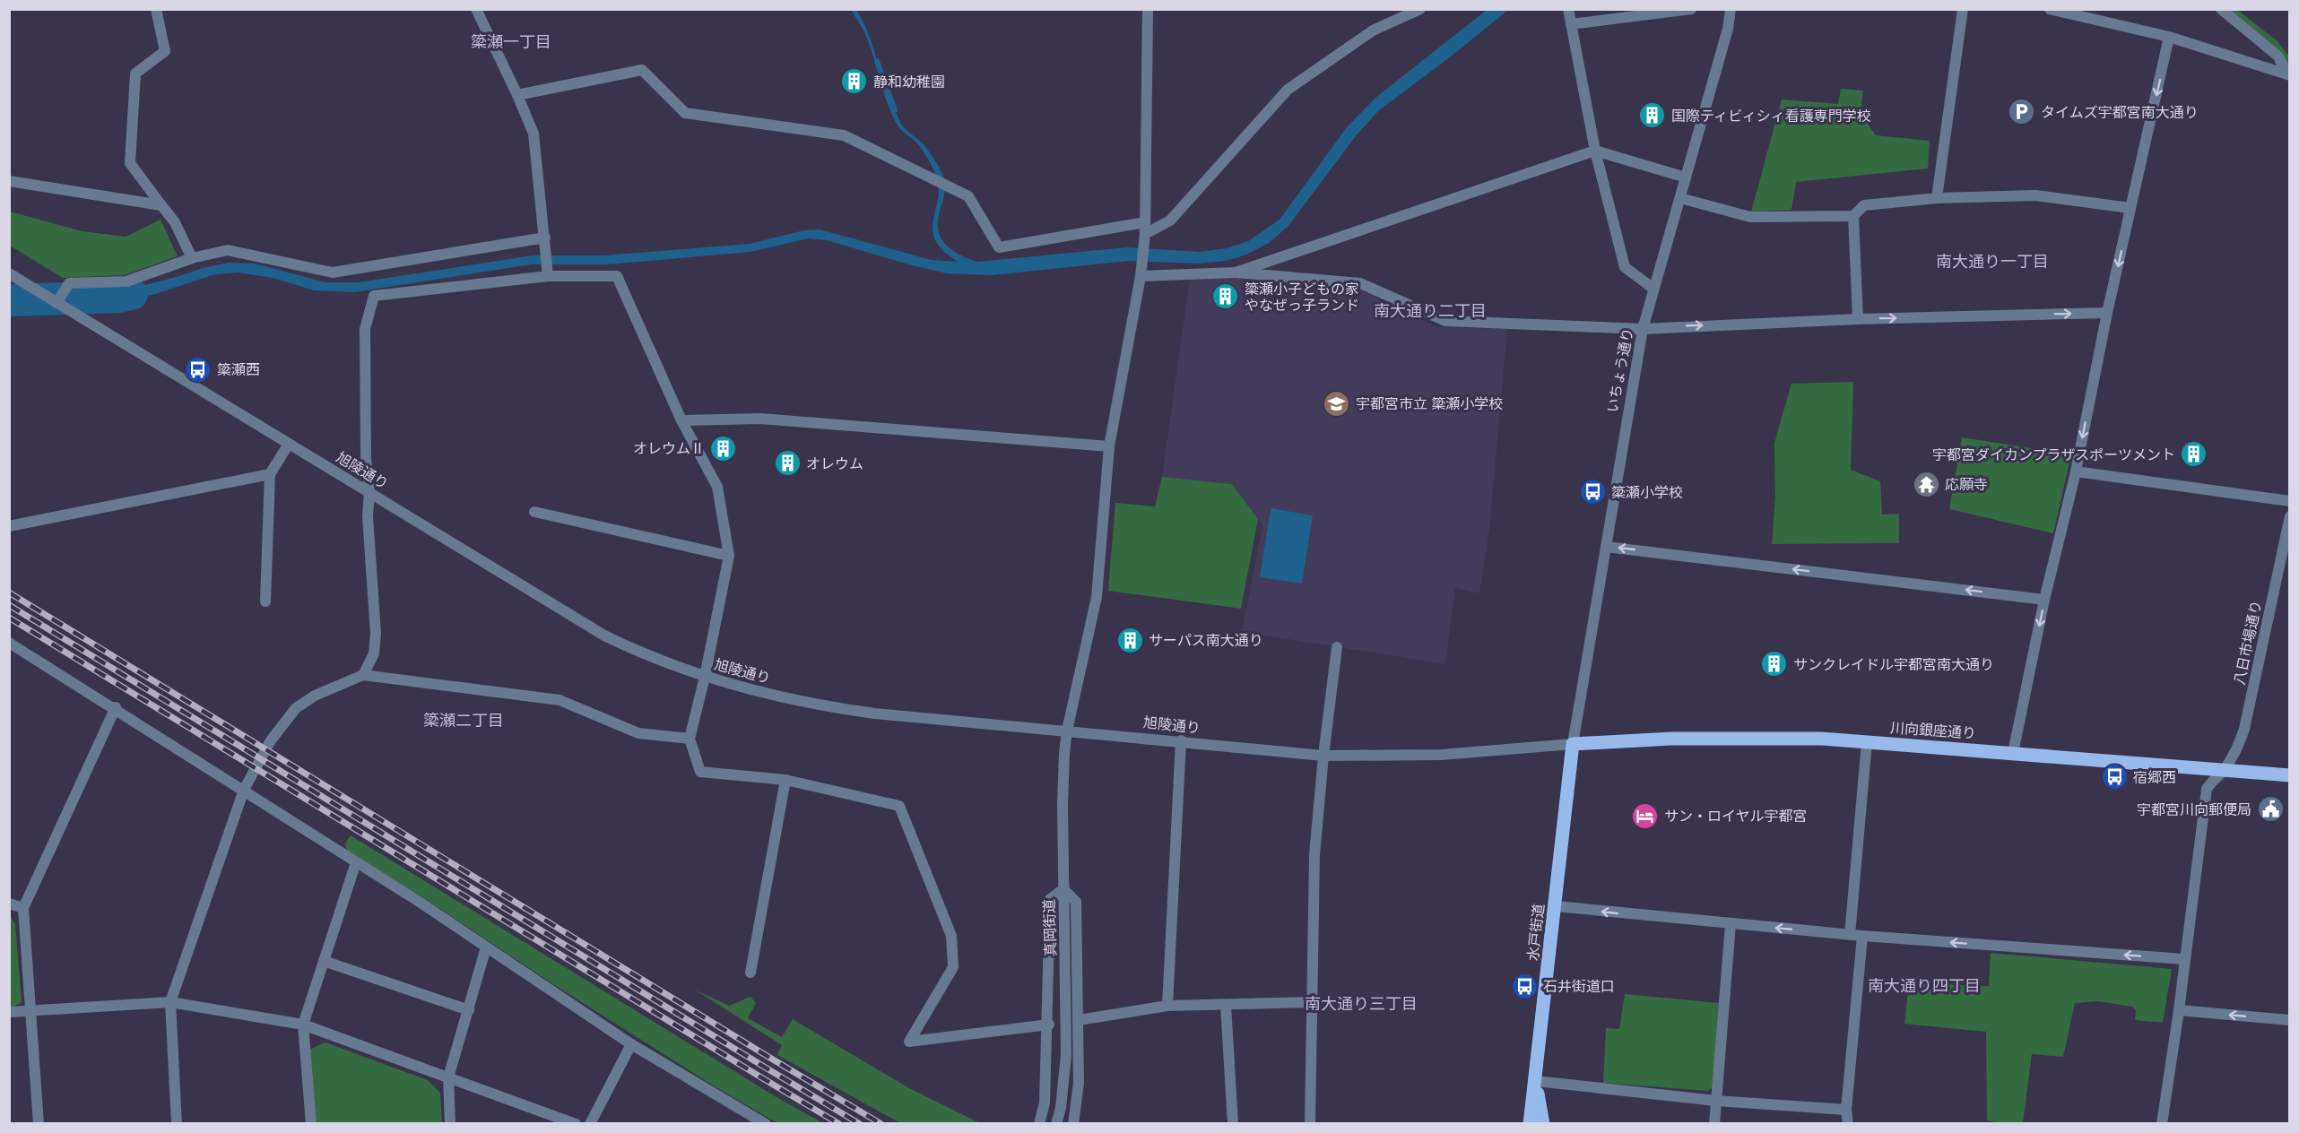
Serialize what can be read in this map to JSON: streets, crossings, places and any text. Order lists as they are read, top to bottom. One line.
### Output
{"streets":{"main road":["川向銀座通り","水戸街道"],"street":["いちょう通り","旭陵通り","八日市場通り","真岡街道"]},"crossings":[["いちょう通り","旭陵通り"],["いちょう通り","川向銀座通り"],["いちょう通り","水戸街道"],["旭陵通り","川向銀座通り"],["旭陵通り","真岡街道"],["旭陵通り","水戸街道"],["八日市場通り","川向銀座通り"],["川向銀座通り","水戸街道"]],"districts":["簗瀬一丁目","南大通り一丁目","南大通り二丁目","簗瀬二丁目","南大通り四丁目","南大通り三丁目"],"places":{"building":["静和幼稚園","国際ティビィシィ看護専門学校","簗瀬小子どもの家 やなぜっ子ランド","オレウムⅡ","宇都宮ダイカンプラザスポーツメント","オレウム","サーパス南大通り","サンクレイドル宇都宮南大通り"],"parking":["タイムズ宇都宮南大通り"],"bus stop":["簗瀬西","簗瀬小学校","宿郷西","石井街道口"],"school or university":["宇都宮市立 簗瀬小学校"],"temple":["応願寺"],"public building":["宇都宮川向郵便局"],"hotel":["サン・ロイヤル宇都宮"]}}
